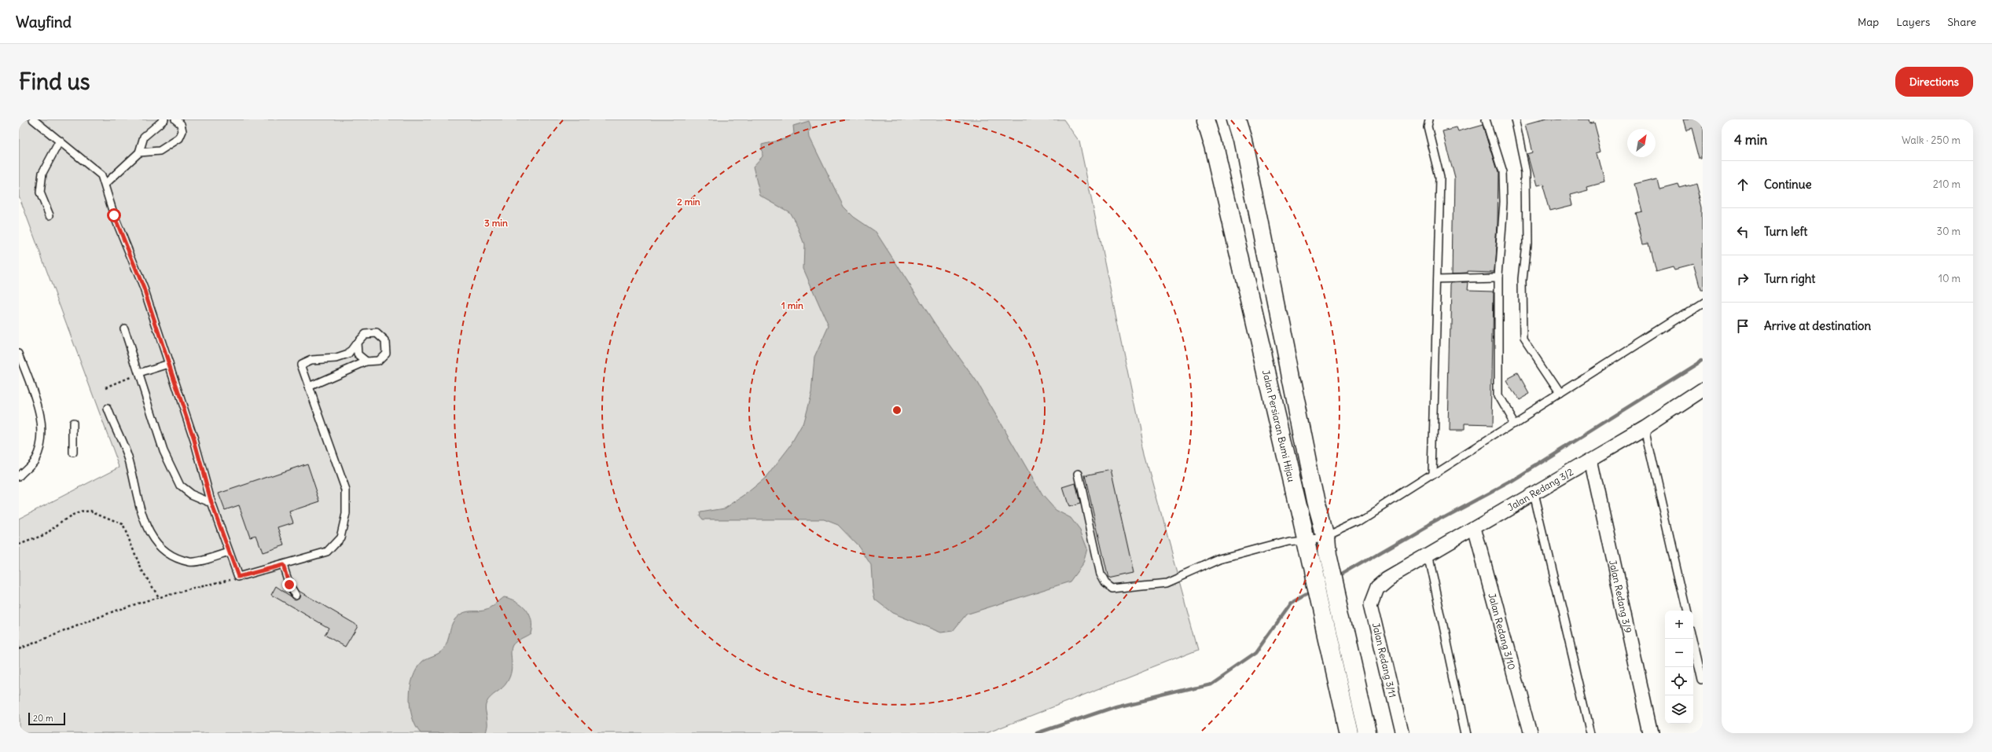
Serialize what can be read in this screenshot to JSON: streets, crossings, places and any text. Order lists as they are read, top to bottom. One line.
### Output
{"streets":{"main road":["Jalan Persiaran Bumi Hijau"],"street":["Jalan Redang 3/2","Jalan Redang 3/9","Jalan Redang 3/10","Jalan Redang 3/11"]},"crossings":[["Jalan Redang 3/2","Jalan Redang 3/9"],["Jalan Redang 3/2","Jalan Redang 3/10"],["Jalan Redang 3/2","Jalan Redang 3/11"]],"scale_bar":"20 m","north":"top right","page":{"header":"Wayfind","nav":["Map","Layers","Share"],"buttons":"Directions","title":"Find us","heading":["4 min","Walk · 250 m"],"list":[["Continue","210 m"],["Turn left","30 m"],["Turn right","10 m"],"Arrive at destination"],"map_buttons":["+","−"],"scale":"20 m"},"rings":["2 min","3 min","1 min"]}
